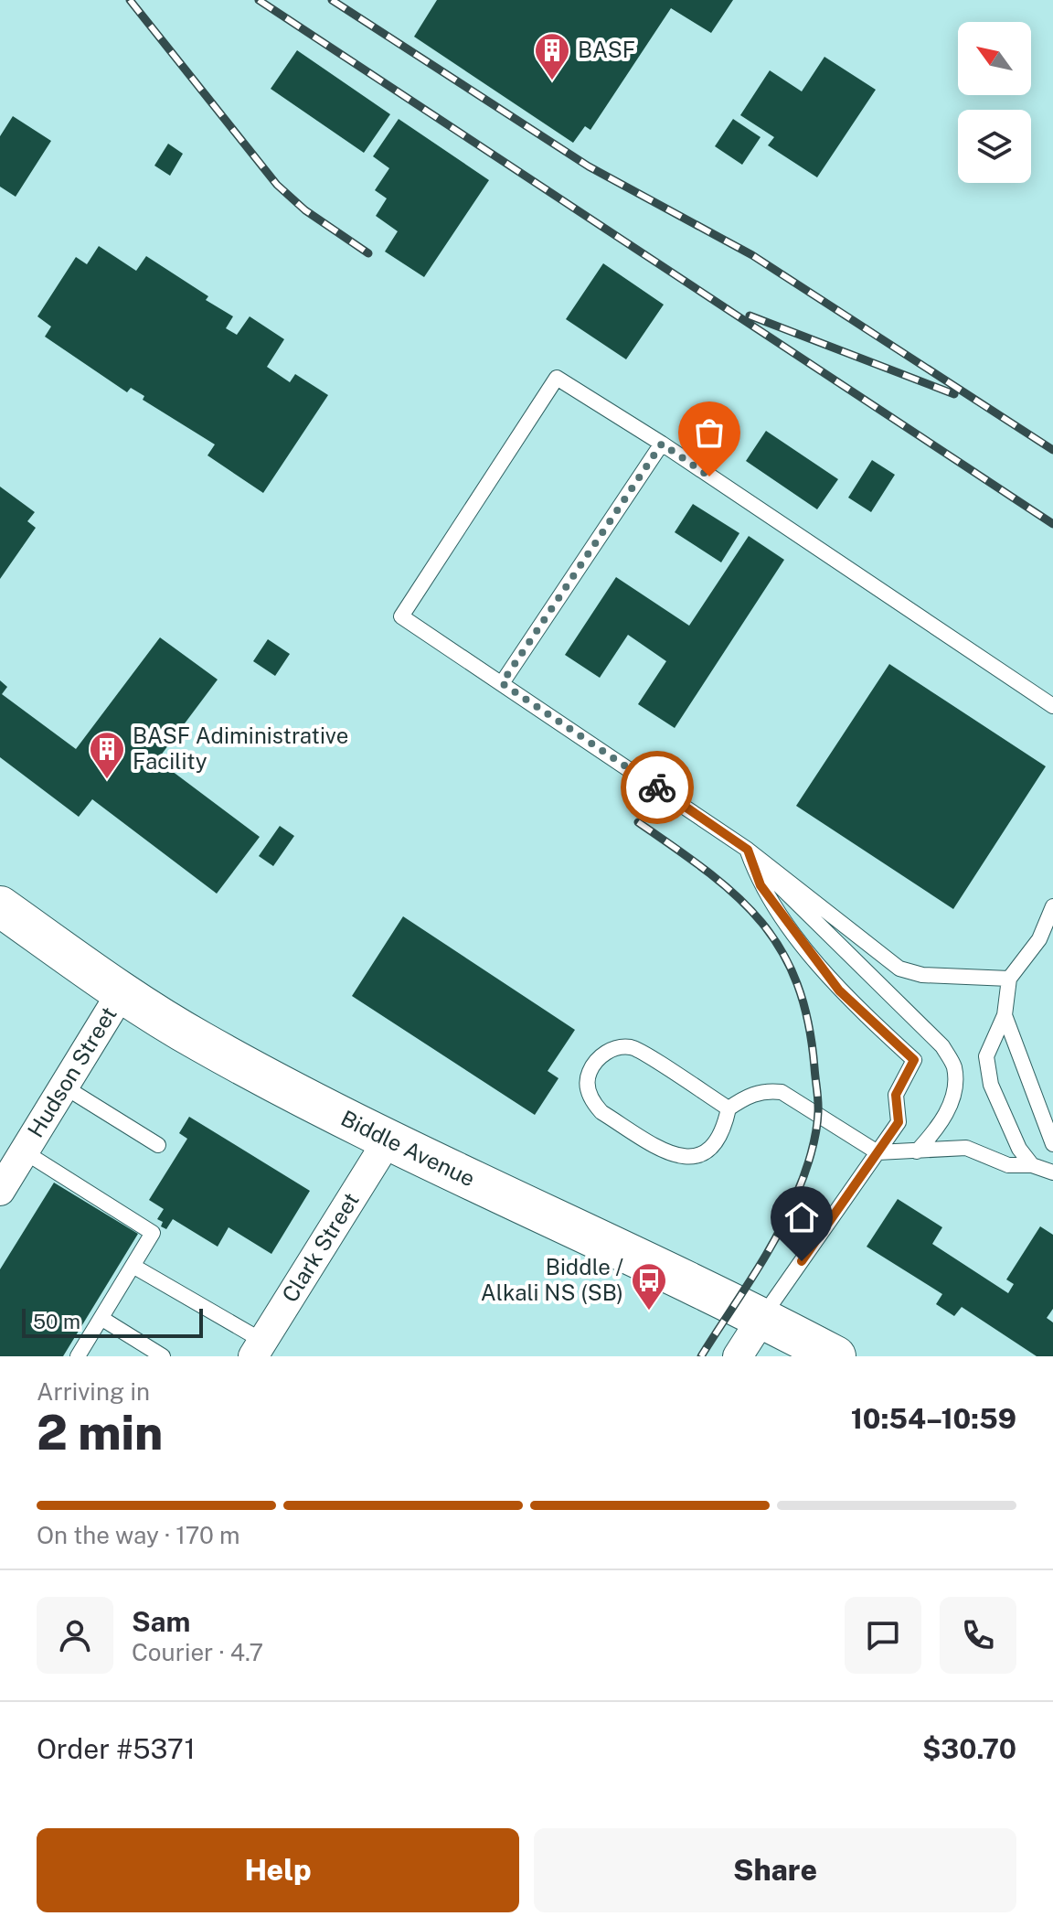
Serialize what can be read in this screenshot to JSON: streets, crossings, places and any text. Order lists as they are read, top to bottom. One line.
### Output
{"streets":{"main road":["Biddle Avenue"],"street":["Hudson Street","Clark Street"]},"crossings":[["Hudson Street","Biddle Avenue"],["Biddle Avenue","Clark Street"]],"places":{"building":["BASF","BASF Adiministrative Facility"],"bus stop":["Biddle / Alkali NS (SB)"]},"scale_bar":"50 m","north":"top left","page":{"scale":"50 m","heading":["2 min","Arriving in","10:54–10:59"],"panel":["Sam","Courier · 4.7","Order #5371","$30.70"],"bar":"On the way · 170 m","buttons":["Help","Share"]}}
